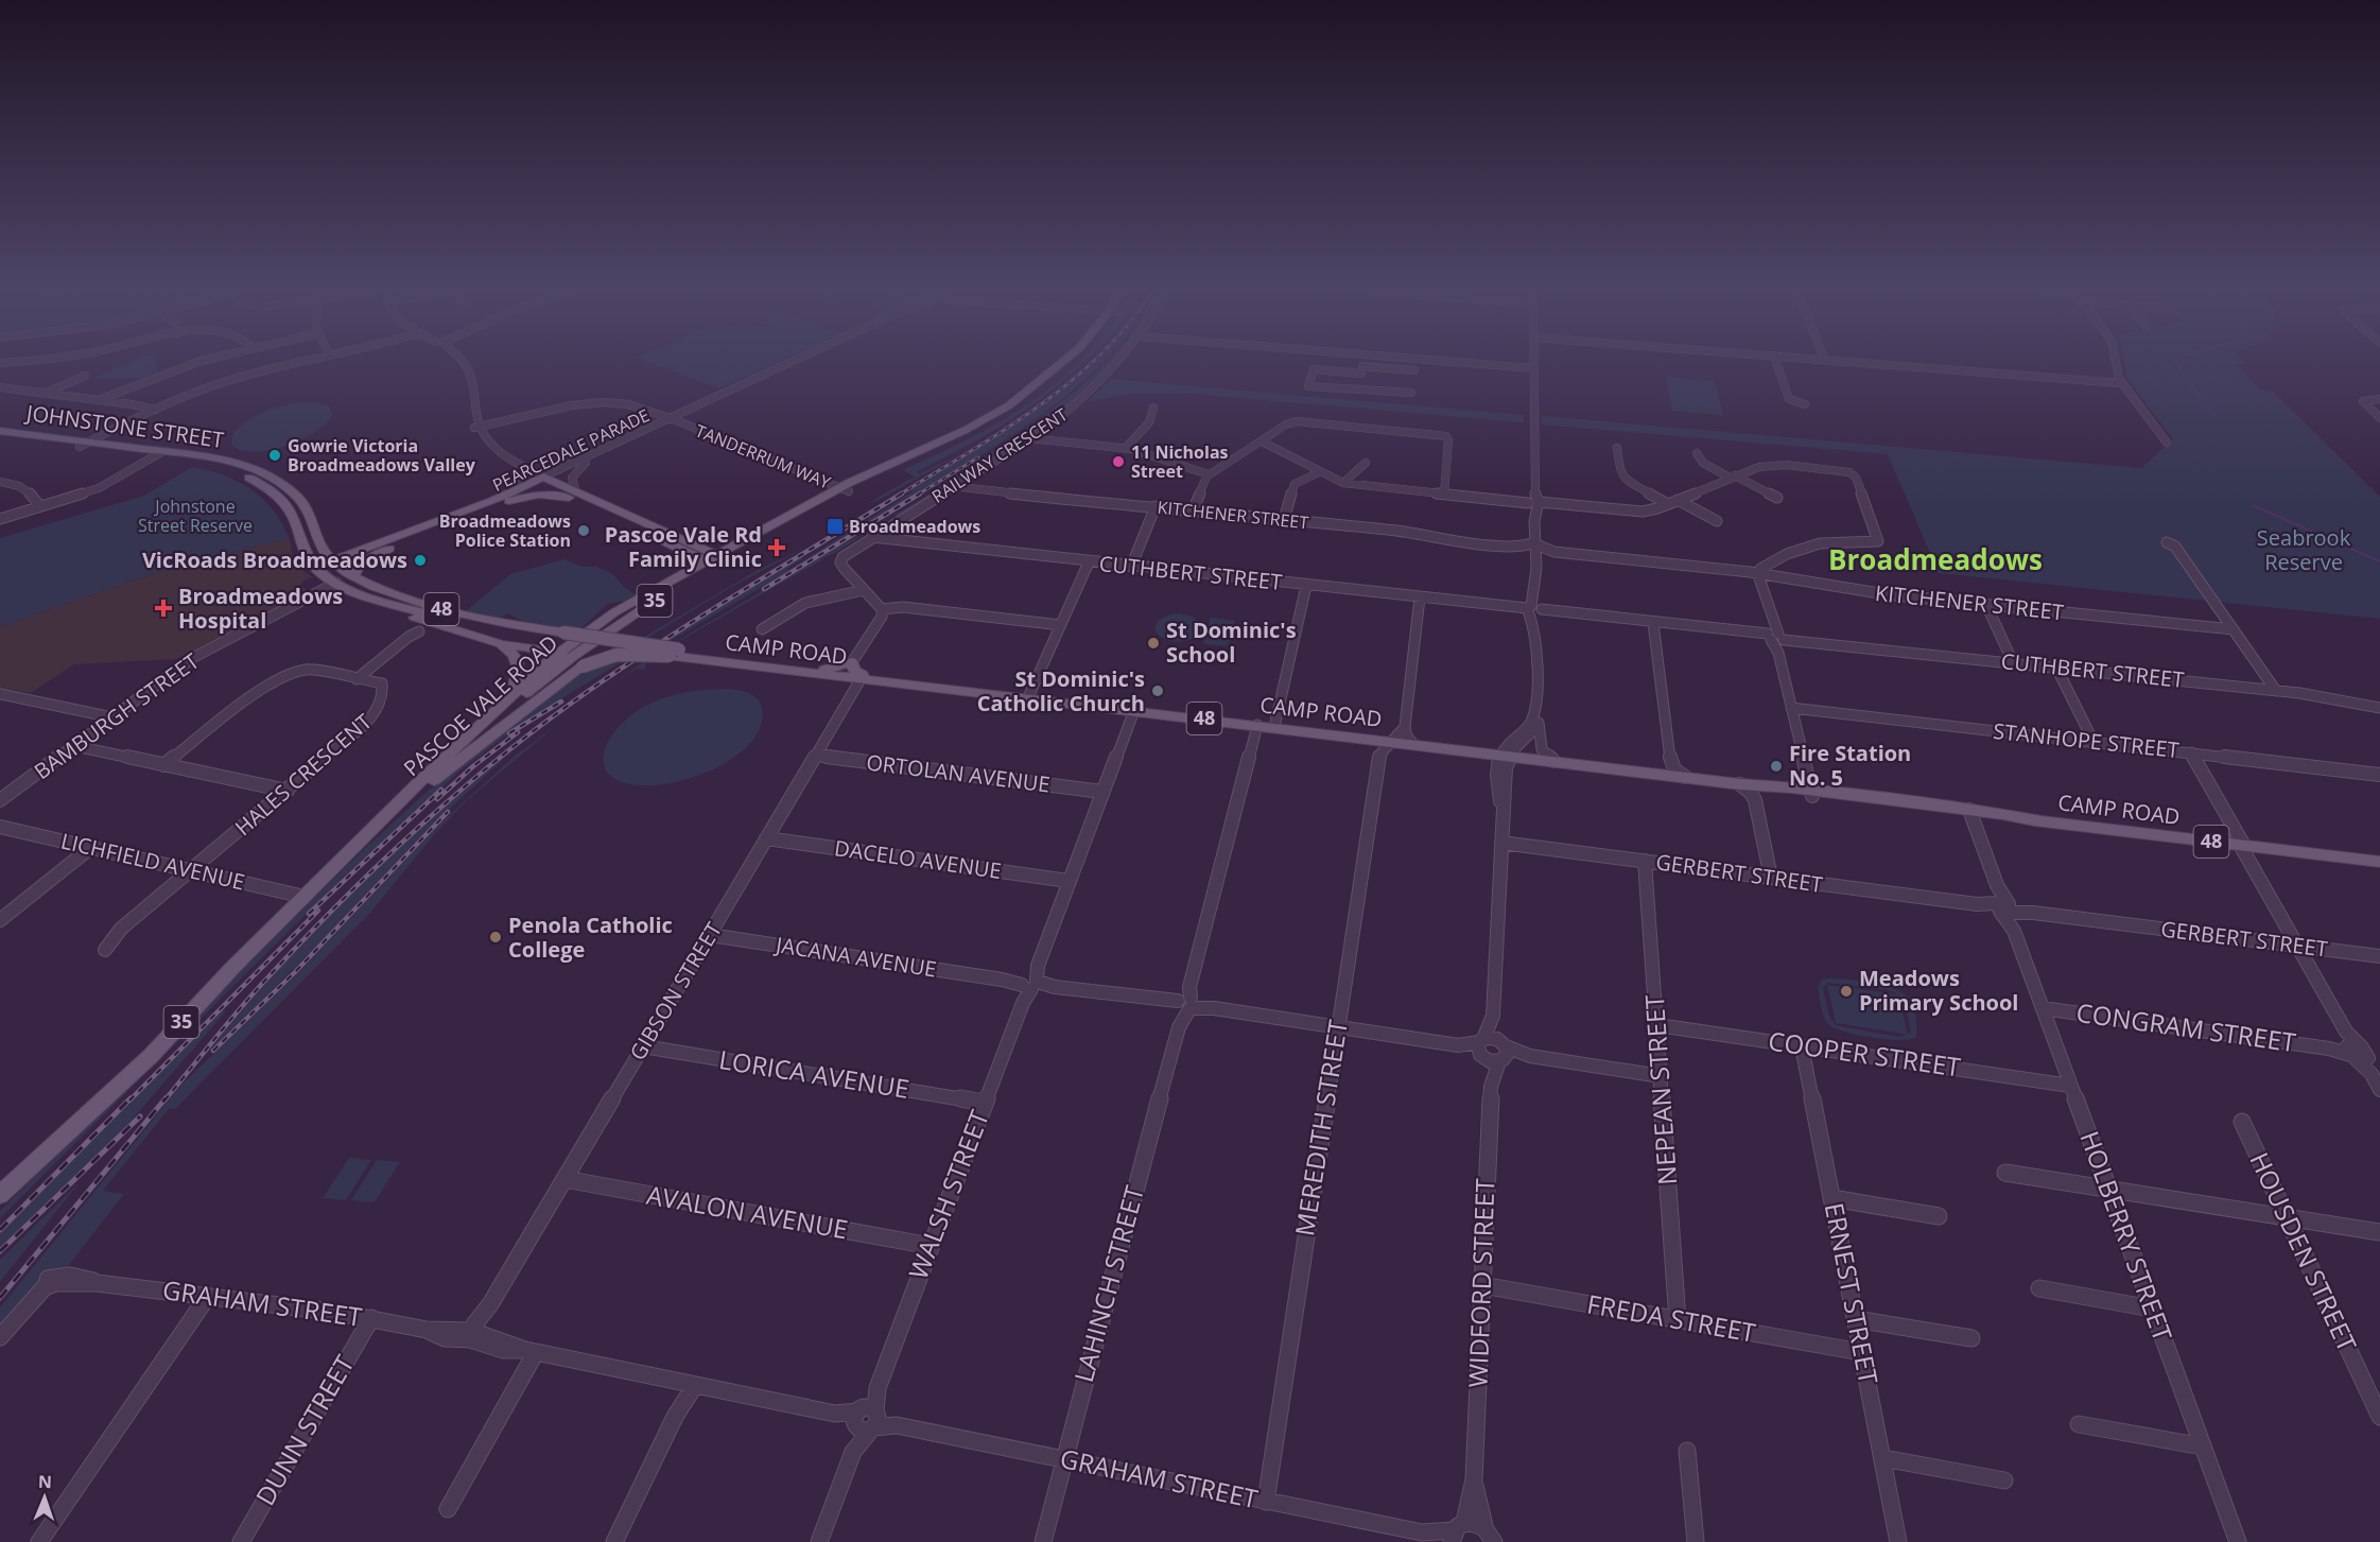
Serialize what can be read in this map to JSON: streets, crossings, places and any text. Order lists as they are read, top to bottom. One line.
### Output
{"streets":{"main road":["JOHNSTONE STREET","PEARCEDALE PARADE","35","48","CAMP ROAD","PASCOE VALE ROAD"],"street":["RAILWAY CRESCENT","TANDERRUM WAY","KITCHENER STREET","CUTHBERT STREET","BAMBURGH STREET","STANHOPE STREET","ORTOLAN AVENUE","HALES CRESCENT","DACELO AVENUE","LICHFIELD AVENUE","GERBERT STREET","JACANA AVENUE","GIBSON STREET","CONGRAM STREET","COOPER STREET","LORICA AVENUE","NEPEAN STREET","MEREDITH STREET","WALSH STREET","AVALON AVENUE","HOLBERRY STREET","HOUSDEN STREET","WIDFORD STREET","LAHINCH STREET","ERNEST STREET","GRAHAM STREET","FREDA STREET","DUNN STREET"]},"crossings":[["JOHNSTONE STREET","PEARCEDALE PARADE"],["JOHNSTONE STREET","CAMP ROAD"],["JOHNSTONE STREET","BAMBURGH STREET"],["PEARCEDALE PARADE","TANDERRUM WAY"],["RAILWAY CRESCENT","KITCHENER STREET"],["RAILWAY CRESCENT","CUTHBERT STREET"],["TANDERRUM WAY","PASCOE VALE ROAD"],["CAMP ROAD","GIBSON STREET"],["CAMP ROAD","WALSH STREET"],["CAMP ROAD","HOLBERRY STREET"],["CAMP ROAD","LAHINCH STREET"],["PASCOE VALE ROAD","LICHFIELD AVENUE"],["ORTOLAN AVENUE","GIBSON STREET"],["ORTOLAN AVENUE","WALSH STREET"],["HALES CRESCENT","LICHFIELD AVENUE"],["DACELO AVENUE","GIBSON STREET"],["DACELO AVENUE","WALSH STREET"],["GERBERT STREET","NEPEAN STREET"],["GERBERT STREET","HOLBERRY STREET"],["JACANA AVENUE","GIBSON STREET"],["JACANA AVENUE","MEREDITH STREET"],["JACANA AVENUE","WALSH STREET"],["JACANA AVENUE","WIDFORD STREET"],["JACANA AVENUE","LAHINCH STREET"],["GIBSON STREET","LORICA AVENUE"],["GIBSON STREET","AVALON AVENUE"],["GIBSON STREET","GRAHAM STREET"],["CONGRAM STREET","HOLBERRY STREET"],["COOPER STREET","NEPEAN STREET"],["COOPER STREET","HOLBERRY STREET"],["COOPER STREET","ERNEST STREET"],["LORICA AVENUE","WALSH STREET"],["NEPEAN STREET","FREDA STREET"],["MEREDITH STREET","GRAHAM STREET"],["WALSH STREET","AVALON AVENUE"],["WALSH STREET","GRAHAM STREET"],["WIDFORD STREET","GRAHAM STREET"],["WIDFORD STREET","FREDA STREET"],["LAHINCH STREET","GRAHAM STREET"],["ERNEST STREET","FREDA STREET"],["GRAHAM STREET","DUNN STREET"]],"districts":["Broadmeadows"],"parks":["Johnstone Street Reserve","Seabrook Reserve"],"places":{"other":["Gowrie Victoria Broadmeadows Valley","11 Nicholas Street","Broadmeadows Police Station","VicRoads Broadmeadows","St Dominic's School","St Dominic's Catholic Church","Fire Station No. 5","Penola Catholic College","Meadows Primary School"],"transit":["Broadmeadows"],"health":["Pascoe Vale Rd Family Clinic","Broadmeadows Hospital"]},"north":"top"}
